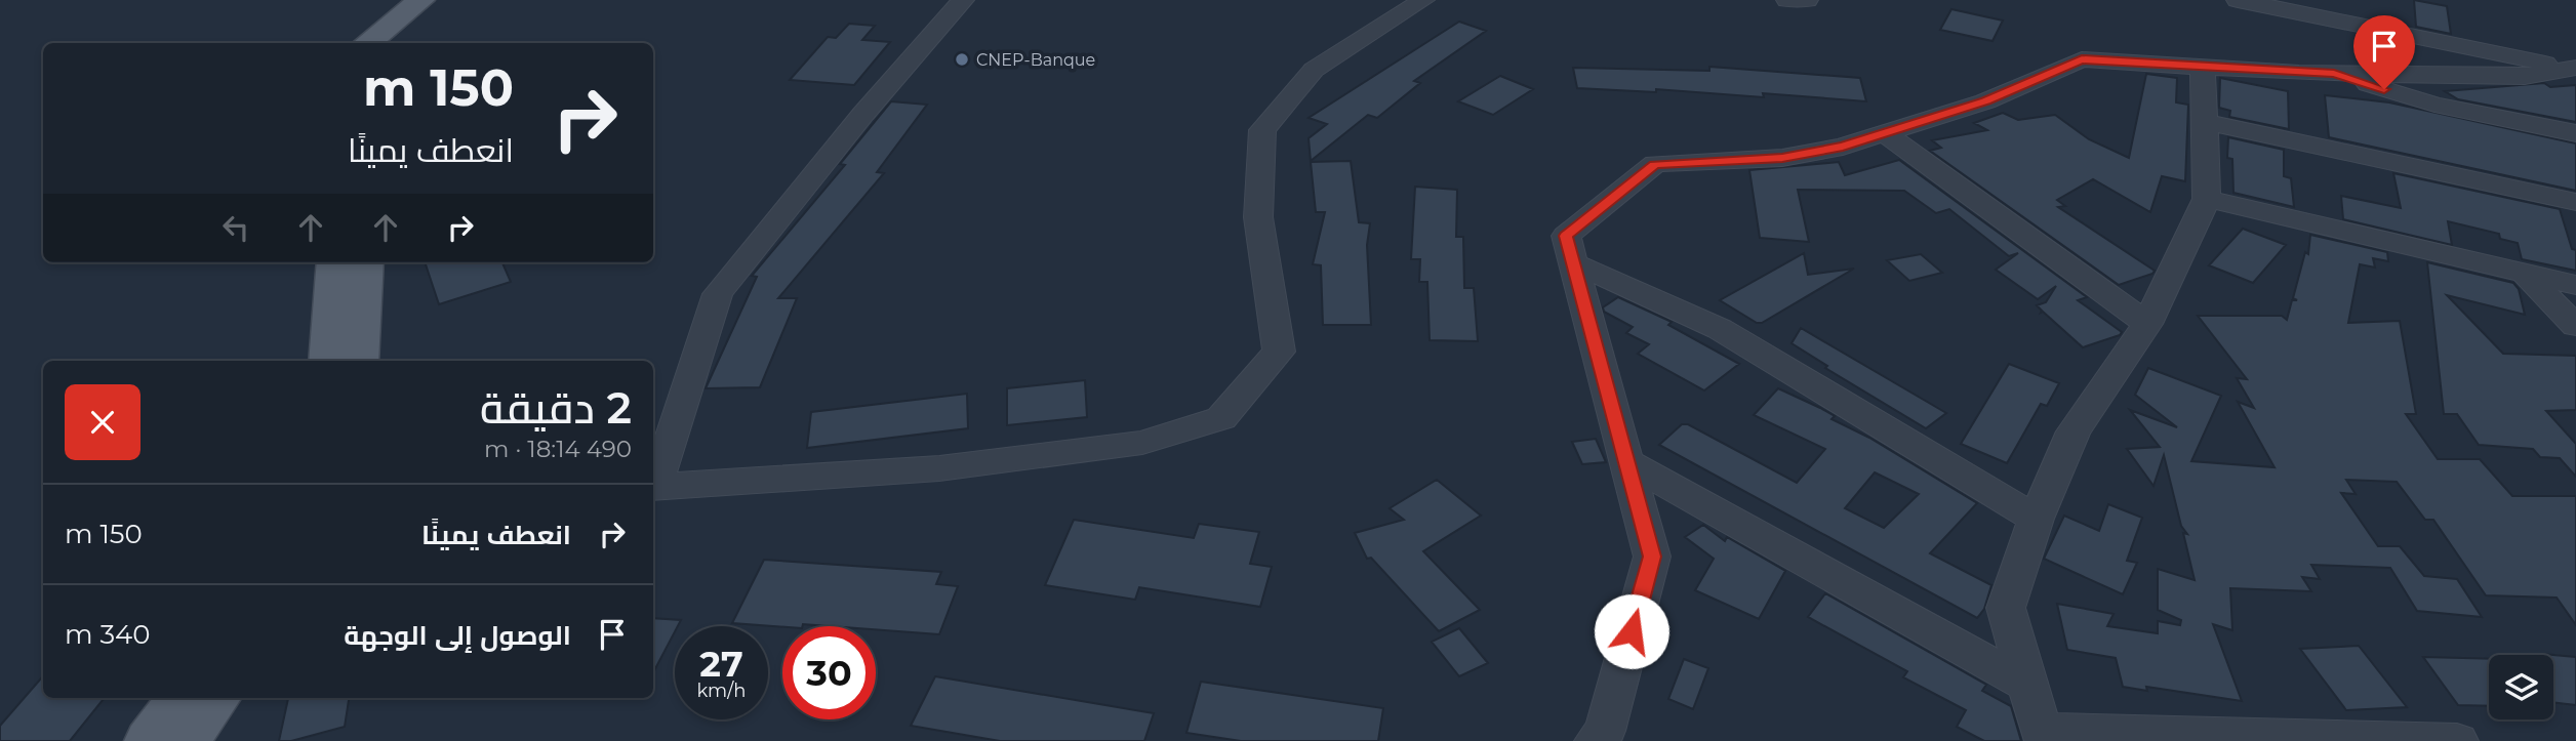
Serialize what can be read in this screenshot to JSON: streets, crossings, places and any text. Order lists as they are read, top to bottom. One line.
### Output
{"places":["CNEP-Banque"],"page":{"turn":["150 m","انعطف يمينًا"],"heading":["2 دقيقة","490 m · 18:14"],"list":[{"name":"انعطف يمينًا","value":"150 m"},{"name":"الوصول إلى الوجهة","value":"340 m"}],"speed":"27 km/h","limit":"30"}}
